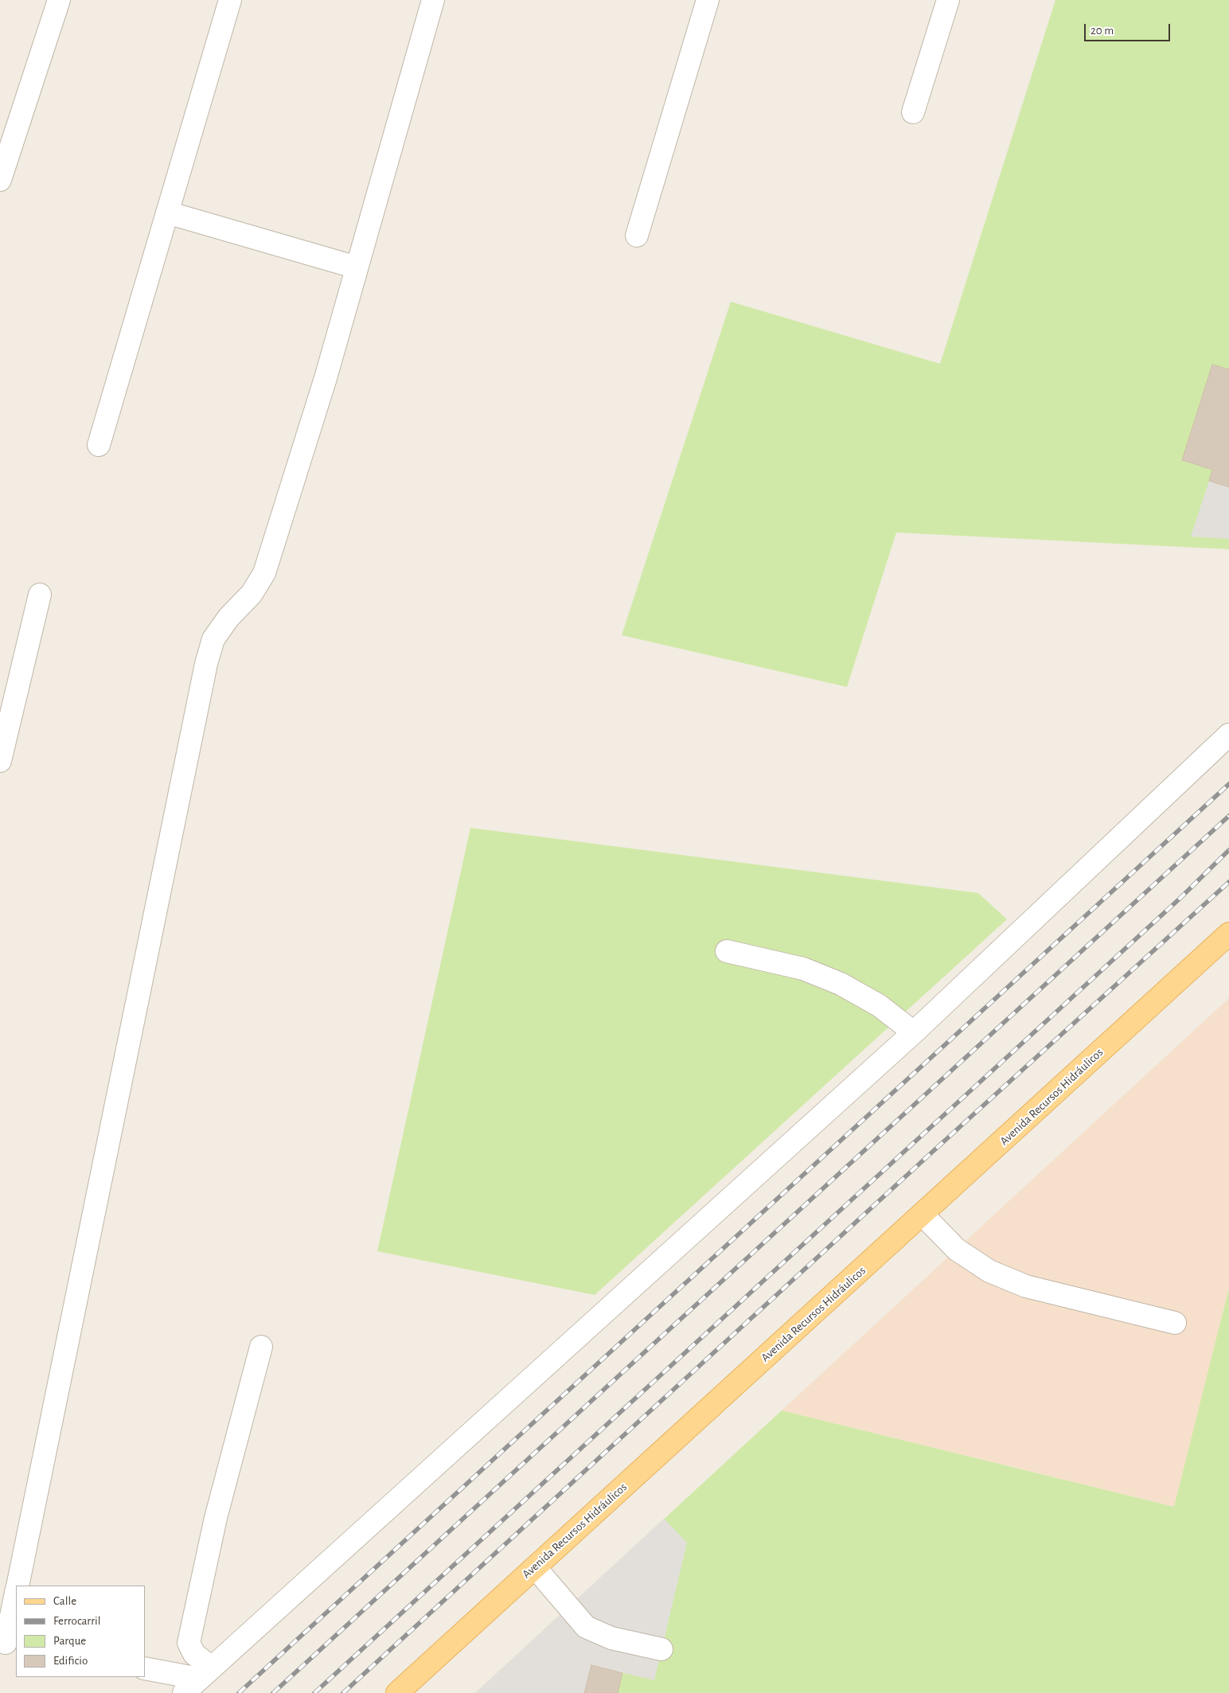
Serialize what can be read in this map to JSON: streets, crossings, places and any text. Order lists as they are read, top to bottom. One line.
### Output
{"streets":{"main road":["Avenida Recursos Hidráulicos"]},"legend":["Calle","Ferrocarril","Parque","Edificio"],"scale_bar":"20 m"}
